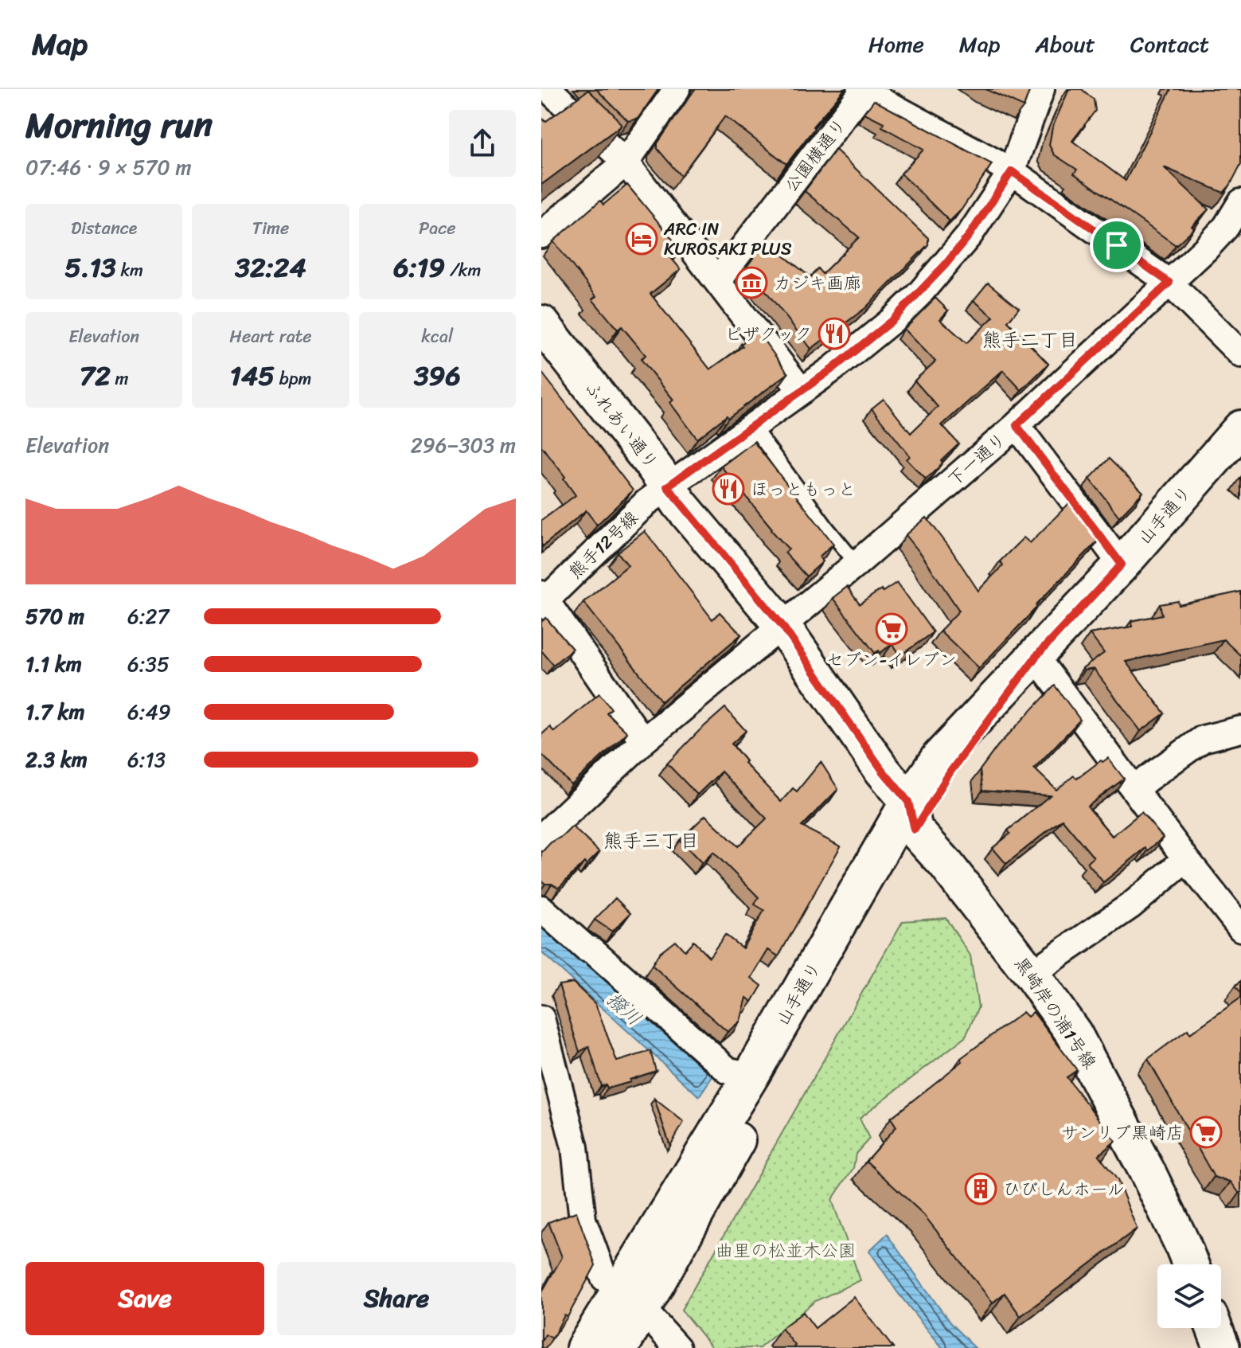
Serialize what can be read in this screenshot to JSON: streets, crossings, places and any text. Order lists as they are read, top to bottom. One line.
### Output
{"streets":{"street":["公園横通り","ふれあい通り","下一通り","山手通り","熊手12号線","黒崎岸の浦1号線"]},"crossings":[["ふれあい通り","下一通り"],["ふれあい通り","山手通り"],["ふれあい通り","熊手12号線"],["ふれあい通り","黒崎岸の浦1号線"],["山手通り","黒崎岸の浦1号線"]],"districts":["熊手二丁目","熊手三丁目"],"water":["撥川"],"parks":["曲里の松並木公園"],"places":{"hotel":["ARC IN KUROSAKI PLUS"],"museum":["カジキ画廊"],"restaurant":["ピザクック","ほっともっと"],"supermarket":["セブン-イレブン","サンリブ黒崎店"],"building":["ひびしんホール"]},"page":{"header":"Map","nav":["Home","Map","About","Contact"],"heading":["Morning run","07:46 · 9 × 570 m"],"stats":[["Distance","5.13 km"],["Time","32:24"],["Pace","6:19 /km"],["Elevation","72 m"],["Heart rate","145 bpm"],["kcal","396"]],"chart":["Elevation","296–303 m"],"list":[{"name":"570 m","note":"6:27"},{"name":"1.1 km","note":"6:35"},{"name":"1.7 km","note":"6:49"},{"name":"2.3 km","note":"6:13"}],"buttons":["Save","Share"]}}
